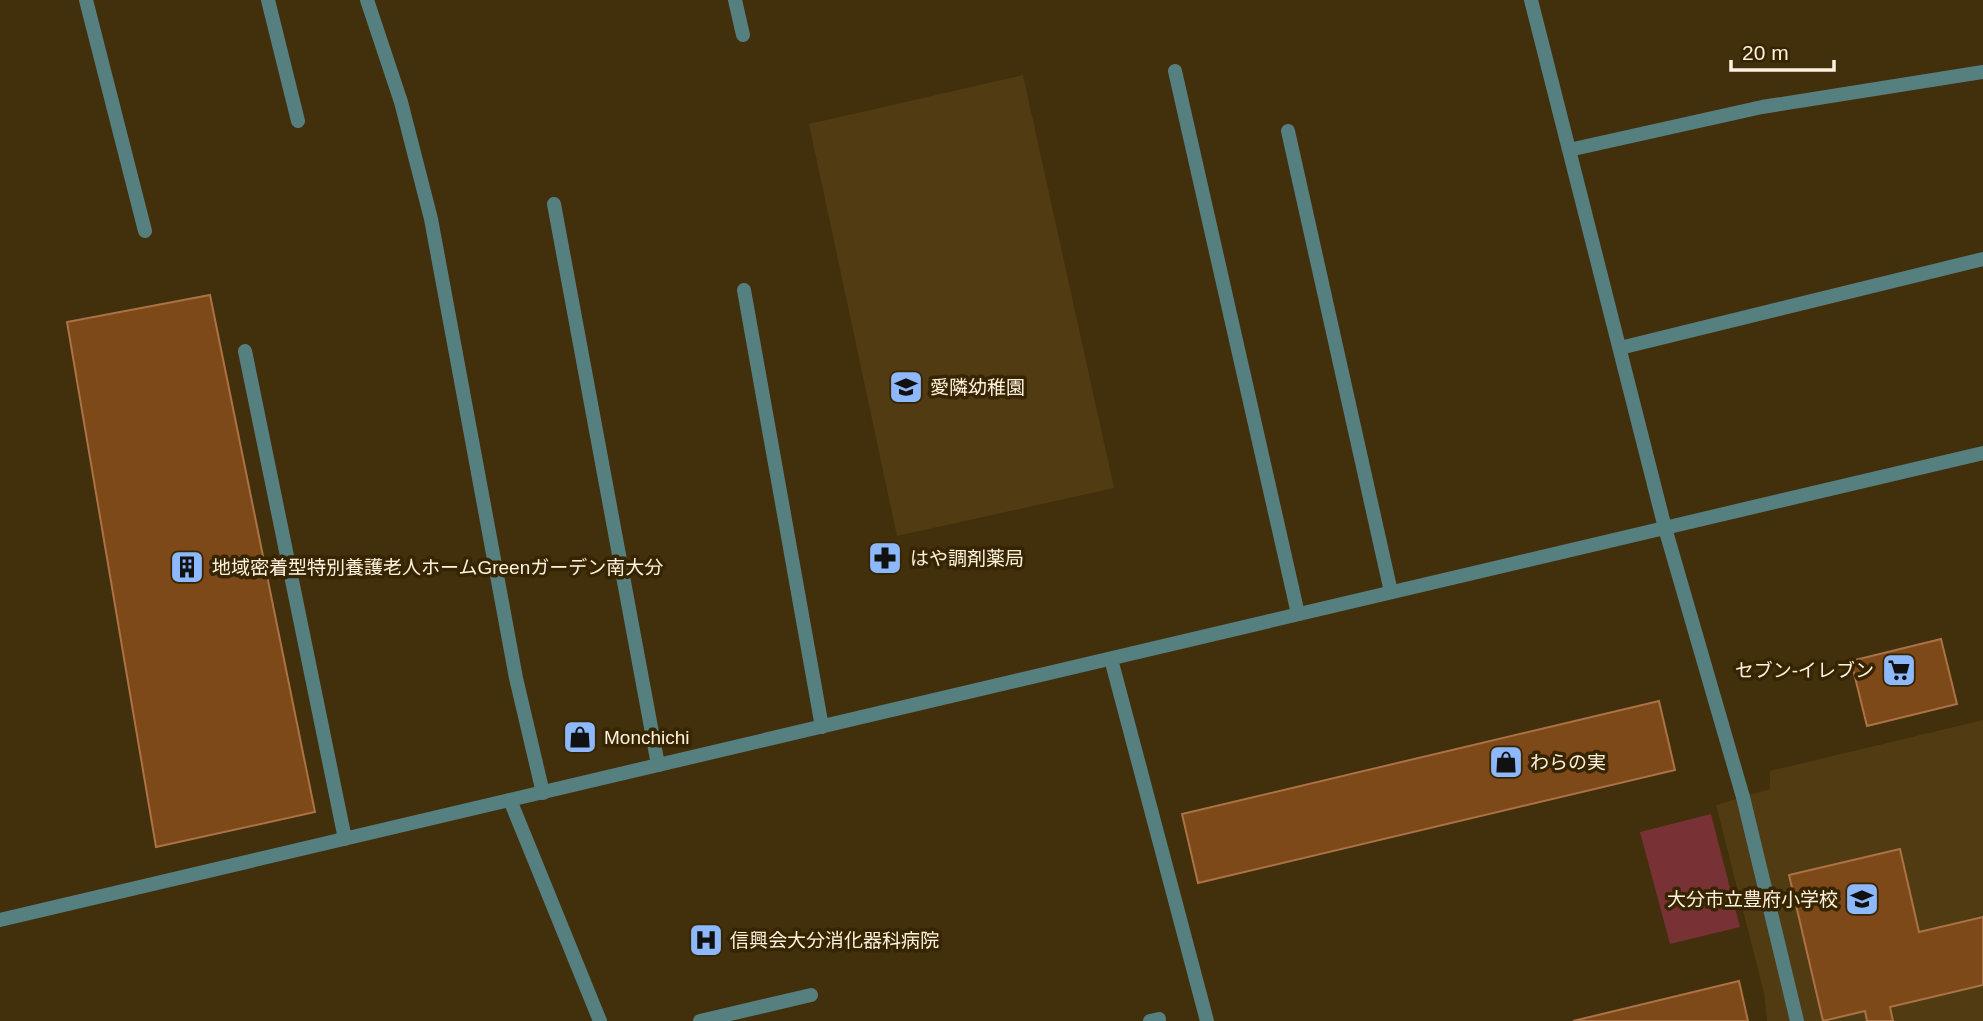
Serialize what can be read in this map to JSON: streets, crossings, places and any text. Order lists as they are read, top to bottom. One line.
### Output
{"places":{"school or university":["愛隣幼稚園","大分市立豊府小学校"],"pharmacy":["はや調剤薬局"],"building":["地域密着型特別養護老人ホームGreenガーデン南大分"],"supermarket":["セブン-イレブン"],"shop":["Monchichi","わらの実"],"hospital":["信興会大分消化器科病院"]},"scale_bar":"20 m"}
